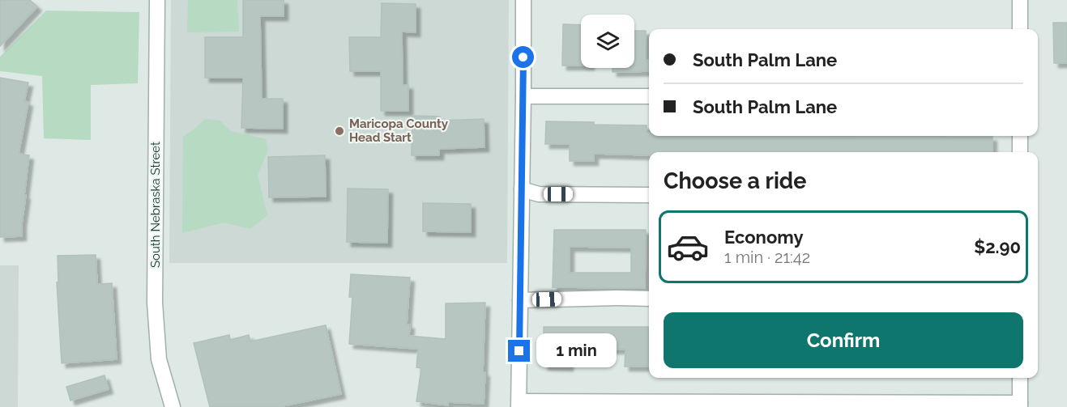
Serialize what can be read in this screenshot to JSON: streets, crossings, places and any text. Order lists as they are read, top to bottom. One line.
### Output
{"streets":{"street":["South Nebraska Street"]},"places":["Maricopa County Head Start"],"page":{"banner":["South Palm Lane","South Palm Lane"],"heading":"Choose a ride","list":[{"name":"Economy","note":"1 min · 21:42","value":"$2.90"}],"buttons":"Confirm","bubble":"1 min"}}
